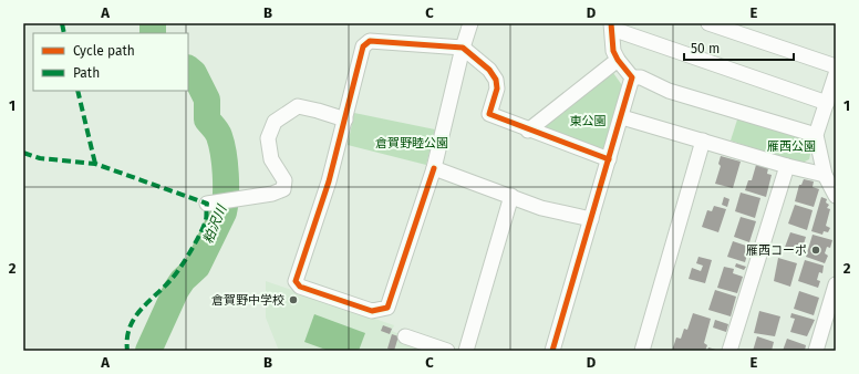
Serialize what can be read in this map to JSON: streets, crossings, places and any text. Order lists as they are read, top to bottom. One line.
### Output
{"water":["粕沢川"],"parks":["東公園","倉賀野睦公園","雁西公園"],"places":["雁西コーポ","倉賀野中学校"],"legend":["Cycle path","Path"],"scale_bar":"50 m","grid":{"columns":["A","B","C","D","E"],"rows":["1","2"]}}
